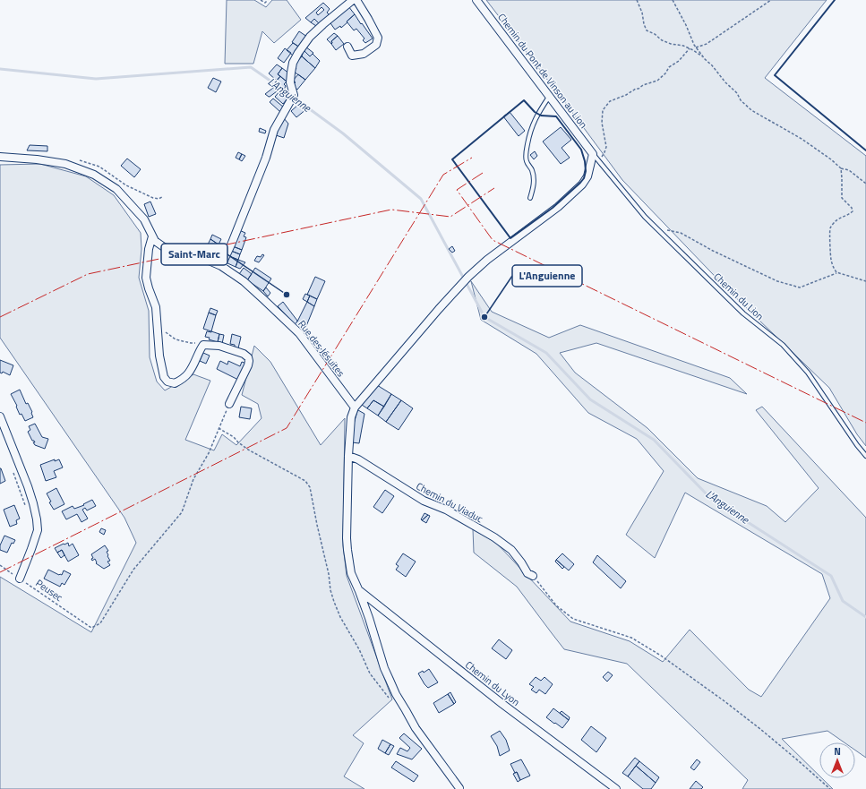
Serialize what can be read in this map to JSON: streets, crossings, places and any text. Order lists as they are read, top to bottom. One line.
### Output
{"streets":{"street":["Chemin du Pont de Vinson au Lion","Rue des Jésuites","Chemin du Viaduc","Chemin du Lyon"],"lane":["Chemin du Lion"],"path":["Peusec"]},"crossings":[["Chemin du Pont de Vinson au Lion","Chemin du Lion"]],"water":["L'Anguienne"],"places":["Saint-Marc","L'Anguienne"],"north":"top"}
